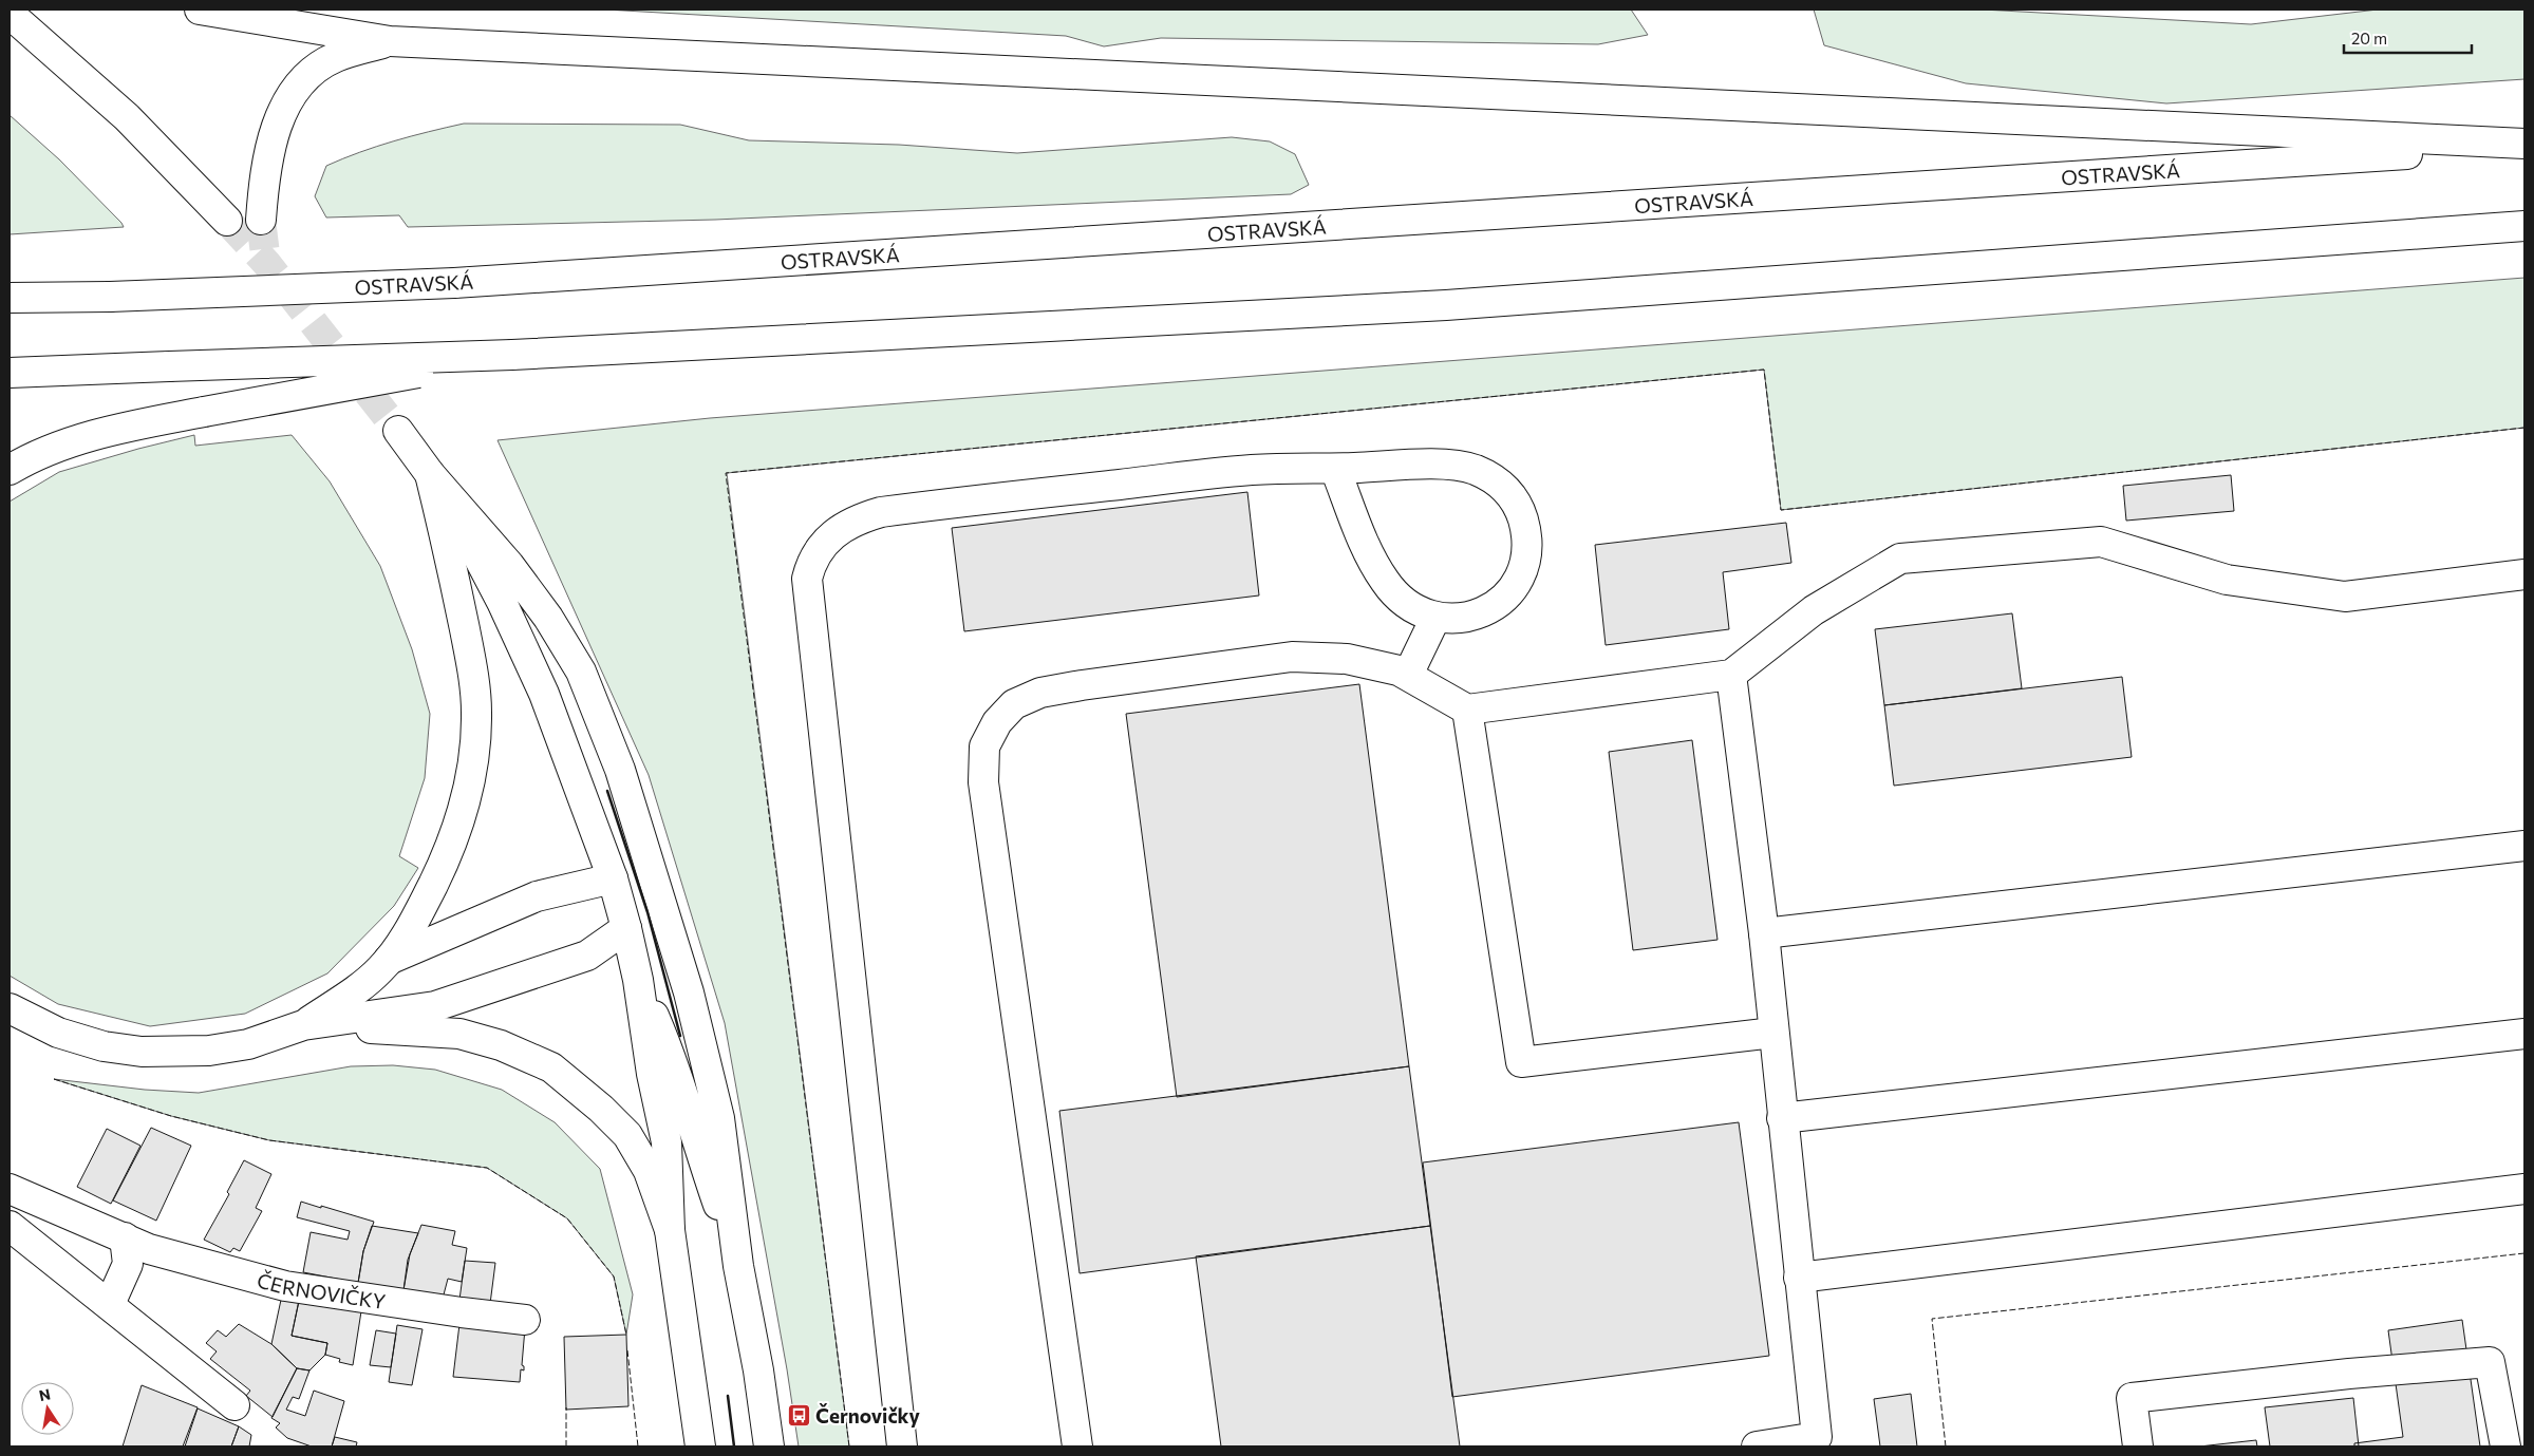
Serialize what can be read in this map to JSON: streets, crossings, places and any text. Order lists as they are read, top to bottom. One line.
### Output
{"streets":{"main road":["OSTRAVSKÁ","ČERNOVIČKY"]},"places":{"bus stop":["Černovičky"]},"scale_bar":"20 m","north":"top"}
